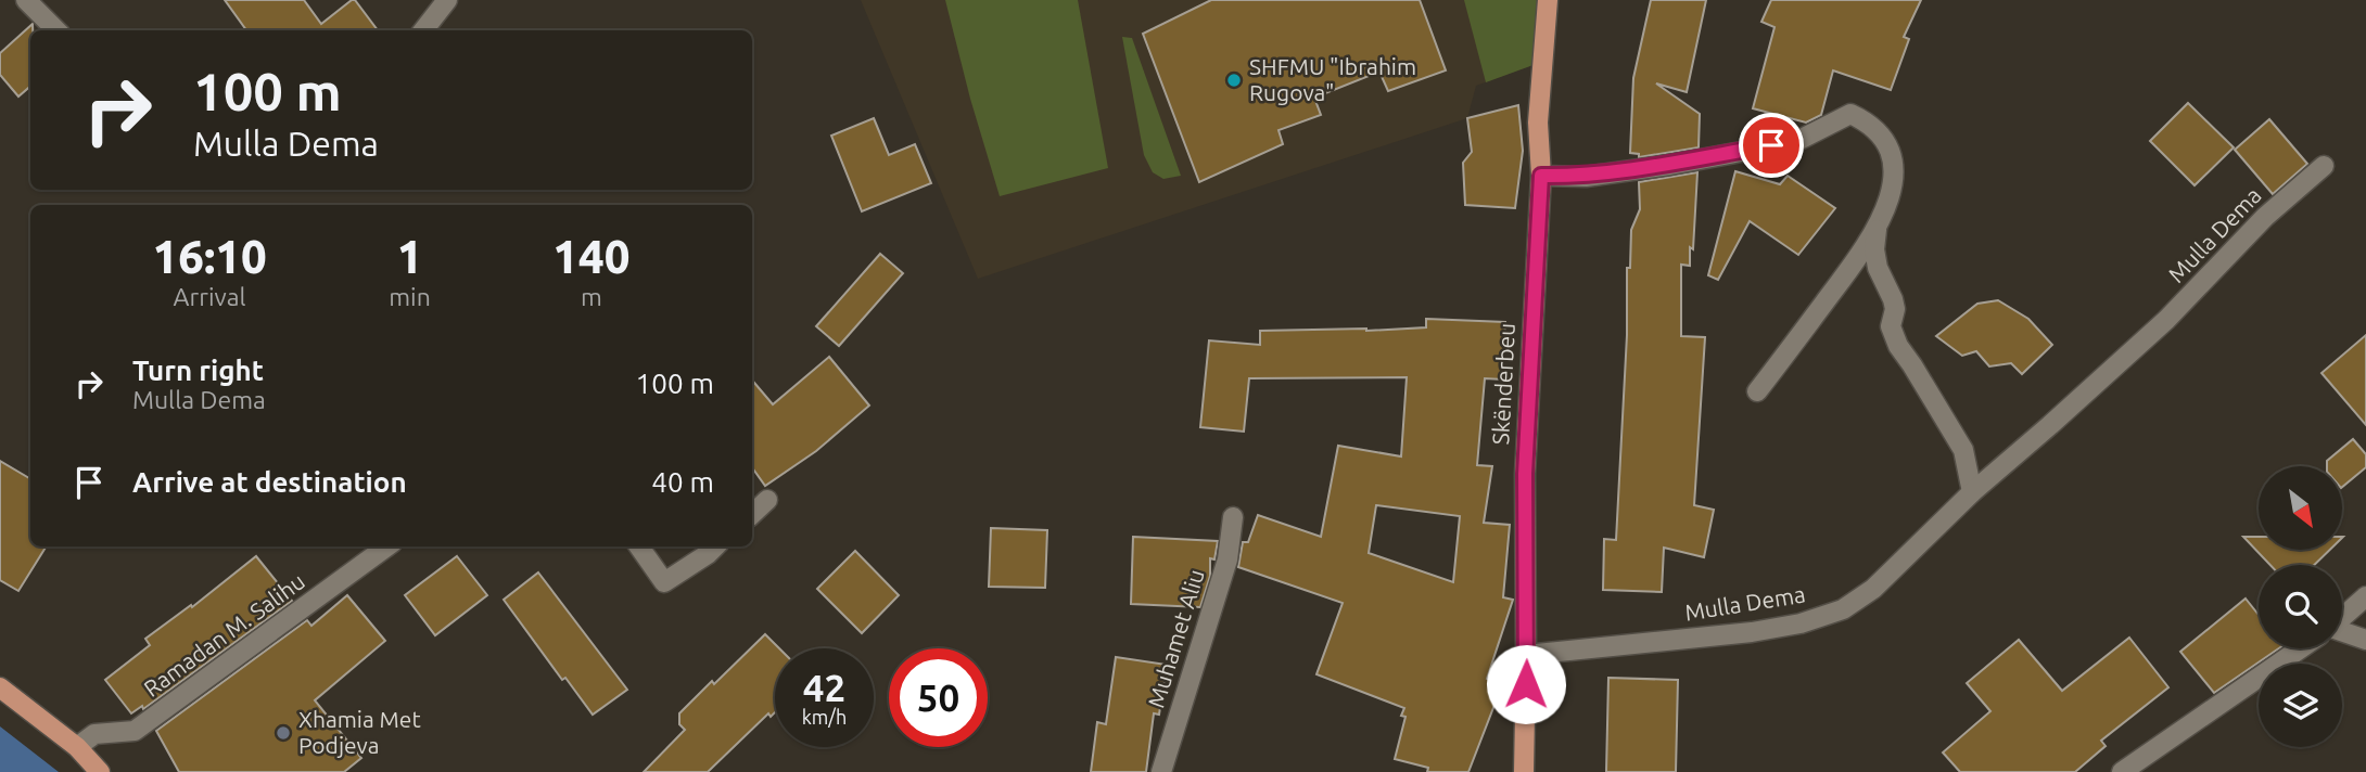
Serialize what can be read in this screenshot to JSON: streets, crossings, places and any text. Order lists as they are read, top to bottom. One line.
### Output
{"streets":{"main road":["Skënderbeu"],"street":["Mulla Dema","Ramadan M. Salihu","Muhamet Aliu"]},"crossings":[["Mulla Dema","Skënderbeu"]],"places":["SHFMU \"Ibrahim Rugova\"","Xhamia Met Podjeva"],"north":"bottom right","page":{"turn":["100 m","Mulla Dema"],"eta":["16:10","Arrival","1","min","140","m"],"list":[{"name":"Turn right","note":"Mulla Dema","value":"100 m"},{"name":"Arrive at destination","value":"40 m"}],"speed":"42 km/h","limit":"50"}}
